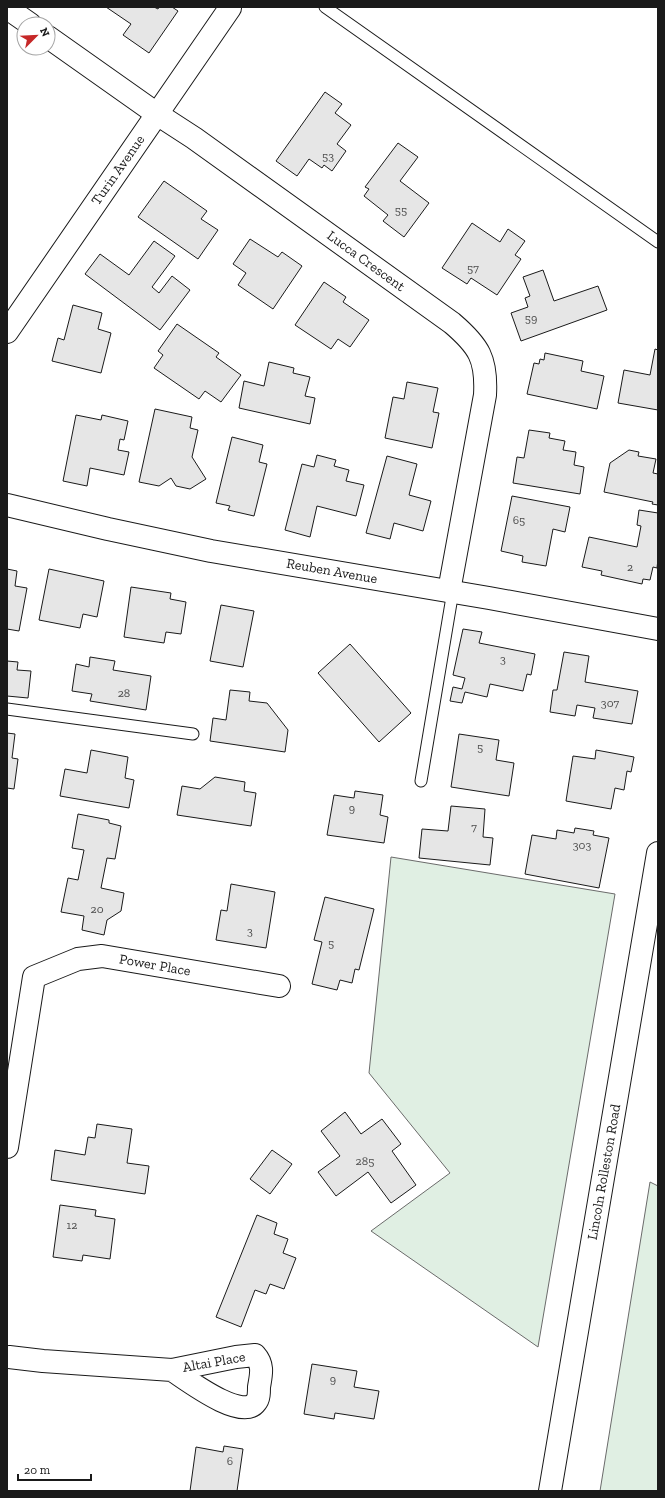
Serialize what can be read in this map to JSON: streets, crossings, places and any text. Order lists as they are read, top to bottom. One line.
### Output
{"streets":{"street":["Turin Avenue","Lucca Crescent","Reuben Avenue","Power Place","Lincoln Rolleston Road","Altai Place"]},"crossings":[["Turin Avenue","Lucca Crescent"],["Lucca Crescent","Reuben Avenue"]],"house_numbers":["53","55","57","59","65","2","3","28","307","5","9","7","303","20","3","5","285","12","9","6"],"scale_bar":"20 m","north":"top right"}
